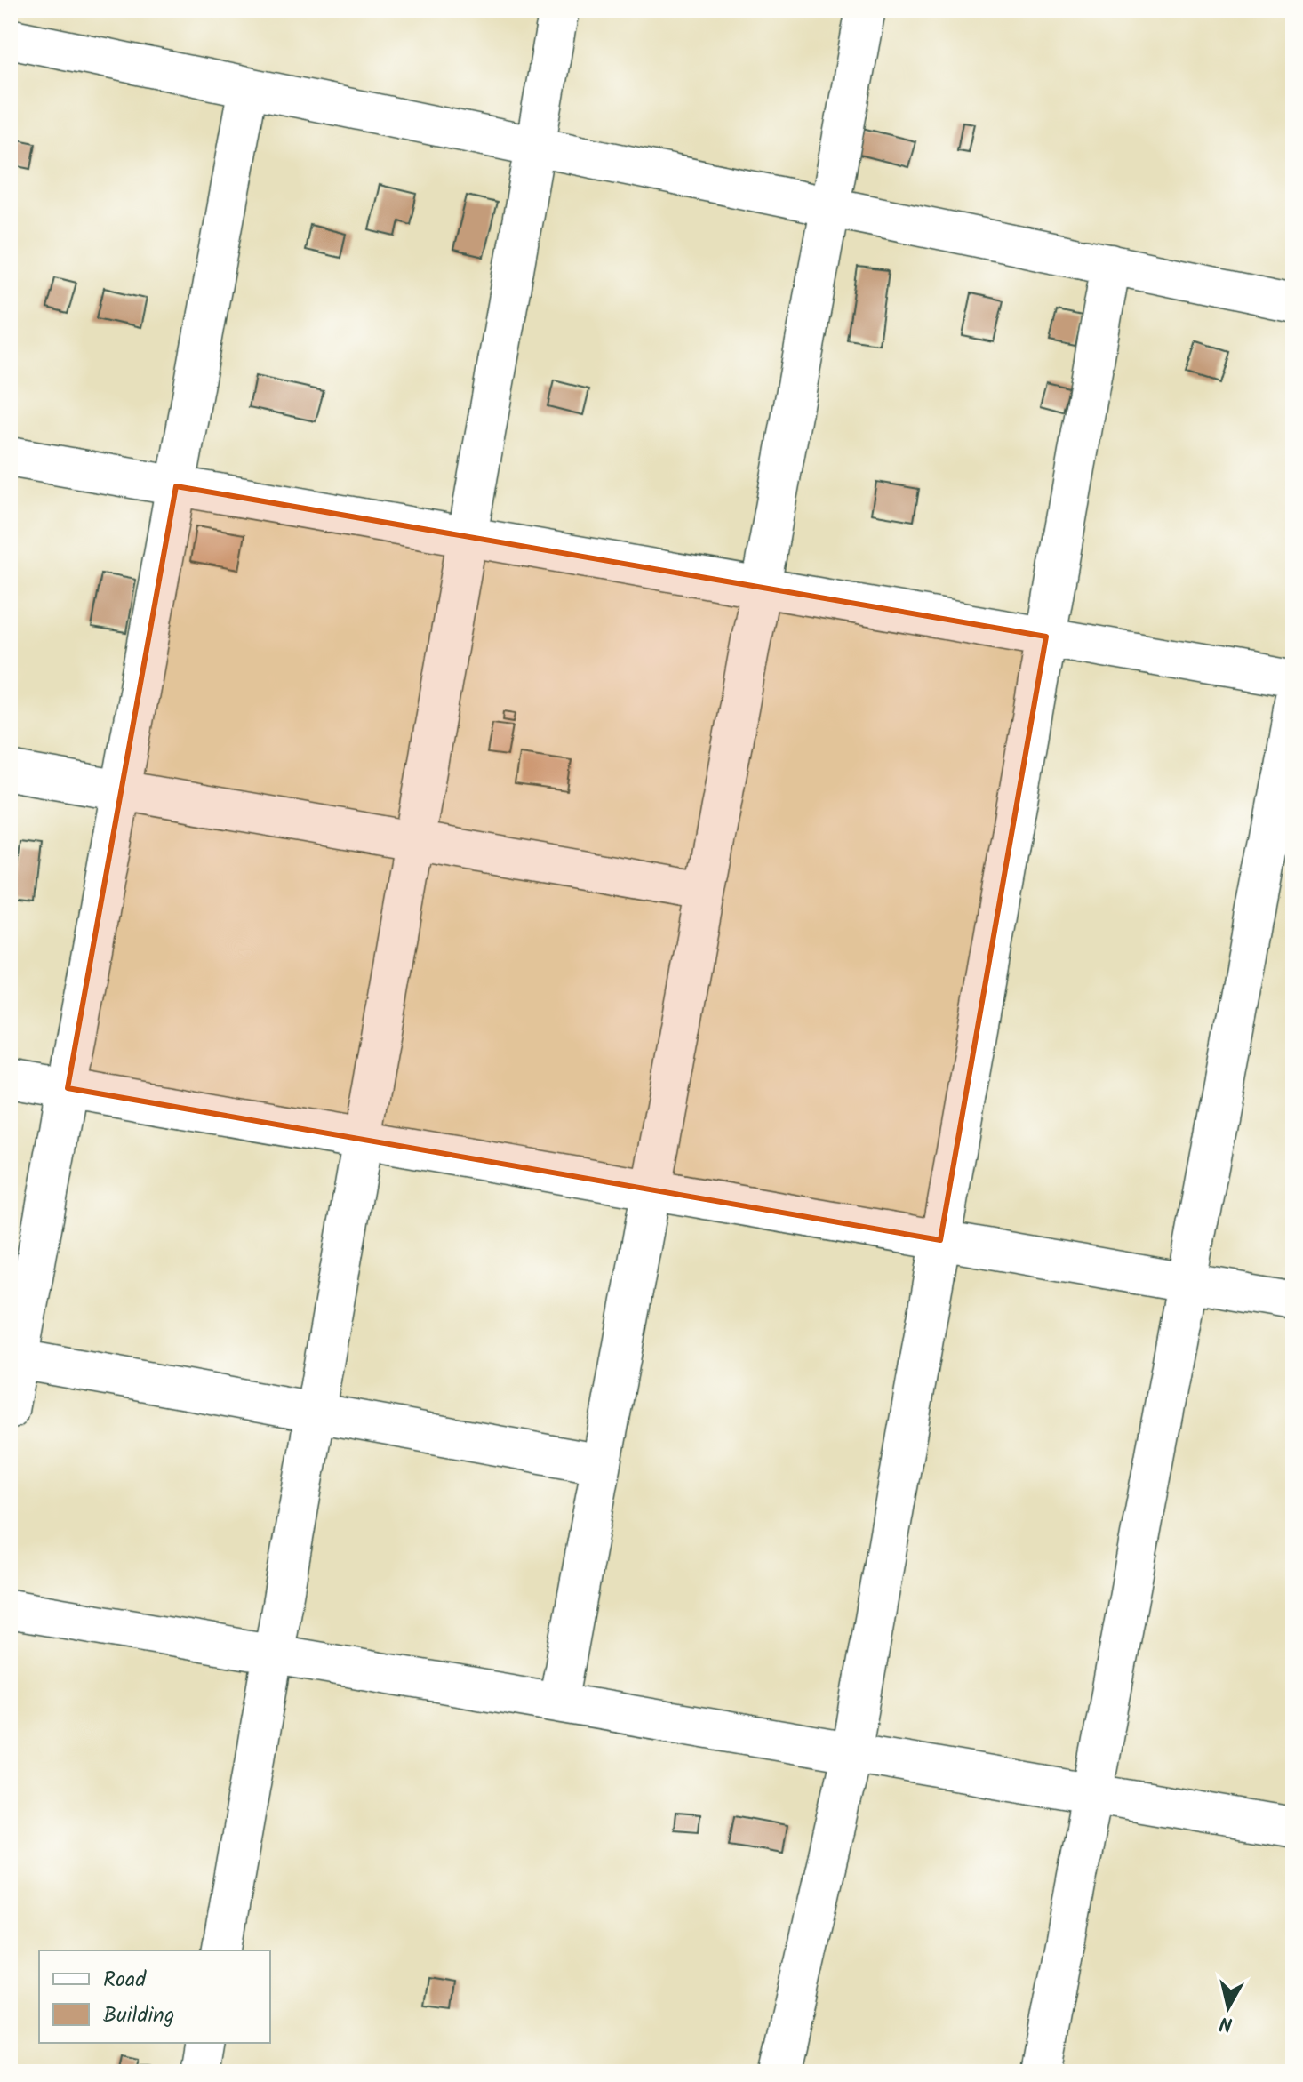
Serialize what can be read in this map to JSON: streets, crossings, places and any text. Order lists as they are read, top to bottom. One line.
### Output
{"legend":["Road","Building"],"north":"bottom"}
